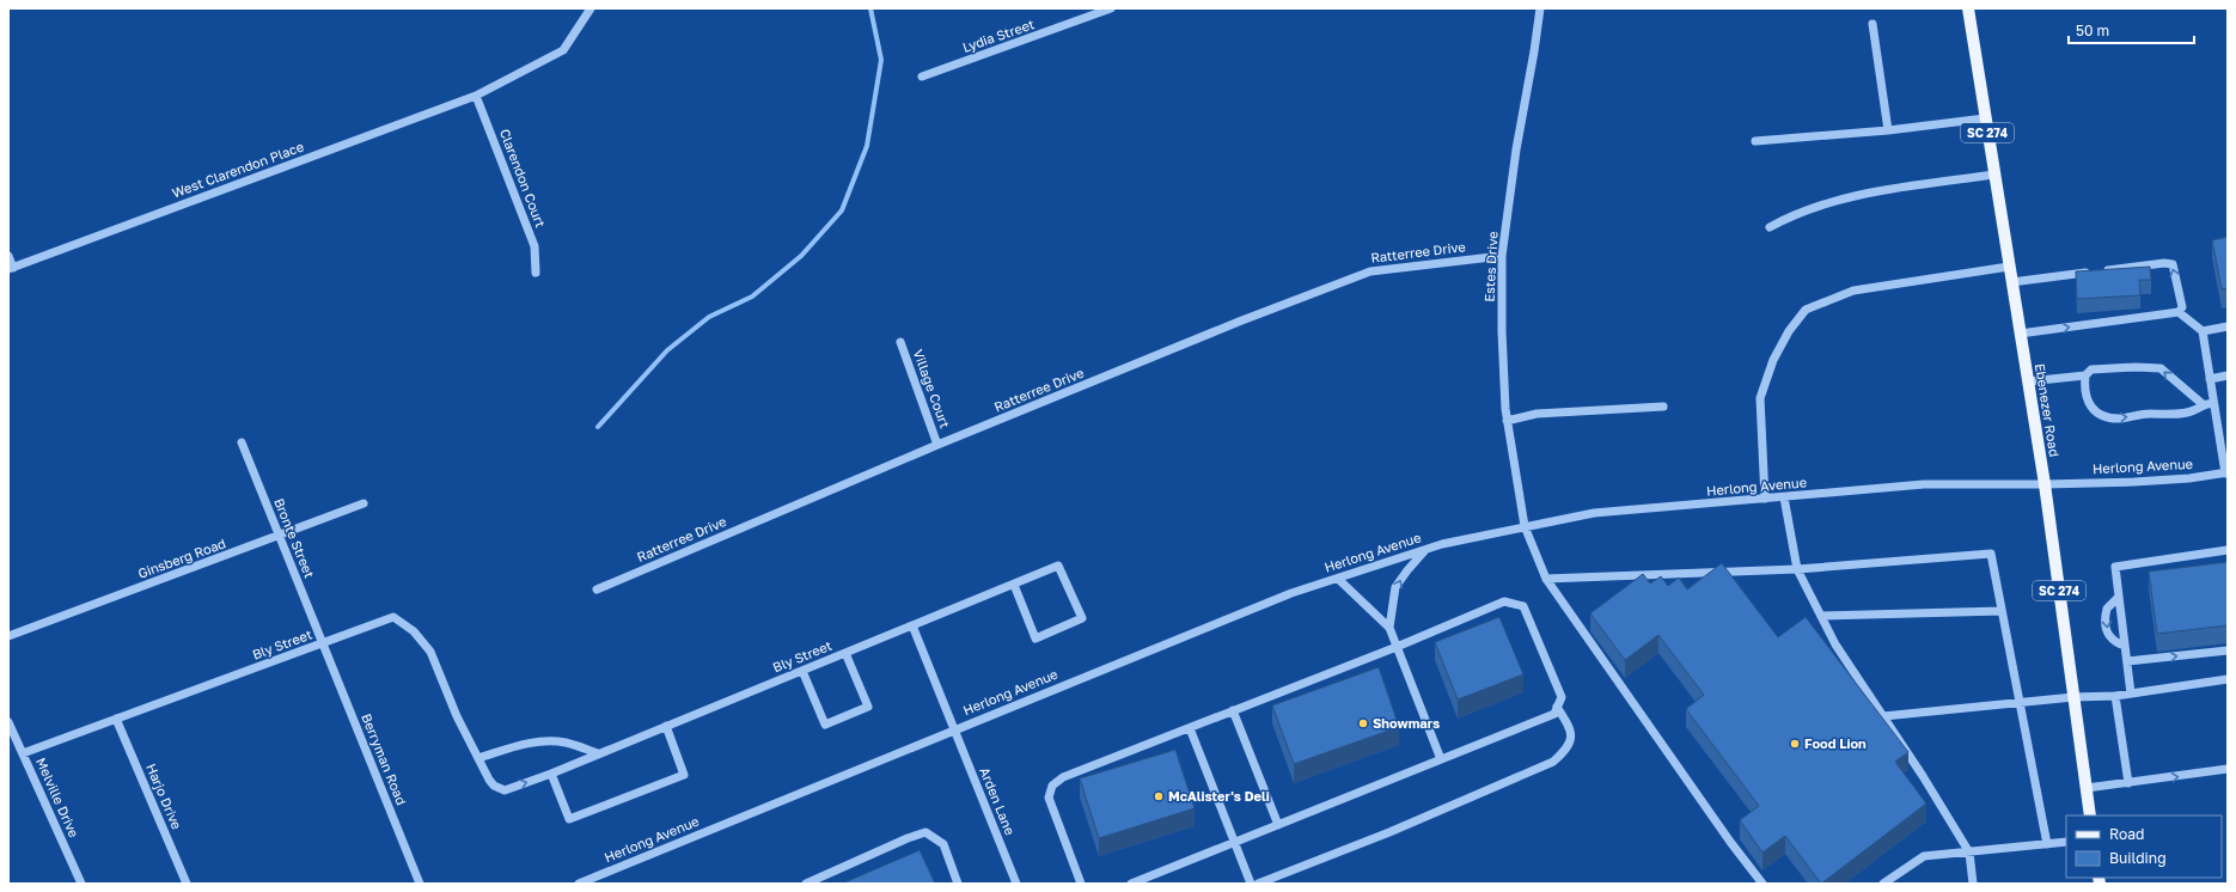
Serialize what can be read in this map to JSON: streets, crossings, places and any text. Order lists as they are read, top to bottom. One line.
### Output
{"streets":{"main road":["SC 274","Ebenezer Road"],"street":["Lydia Street","West Clarendon Place","Clarendon Court","Ratterree Drive","Estes Drive","Village Court","Herlong Avenue","Bronte Street","Ginsberg Road","Bly Street","Berryman Road","Harjo Drive","Melville Drive","Arden Lane"]},"crossings":[["West Clarendon Place","Clarendon Court"],["Ratterree Drive","Estes Drive"],["Ratterree Drive","Village Court"],["Estes Drive","Herlong Avenue"],["Ebenezer Road","Herlong Avenue"],["Herlong Avenue","Arden Lane"],["Bronte Street","Ginsberg Road"],["Bronte Street","Bly Street"],["Bronte Street","Berryman Road"],["Bly Street","Berryman Road"],["Bly Street","Harjo Drive"],["Bly Street","Melville Drive"]],"places":["Showmars","Food Lion","McAlister's Deli"],"legend":["Road","Building"],"scale_bar":"50 m"}
